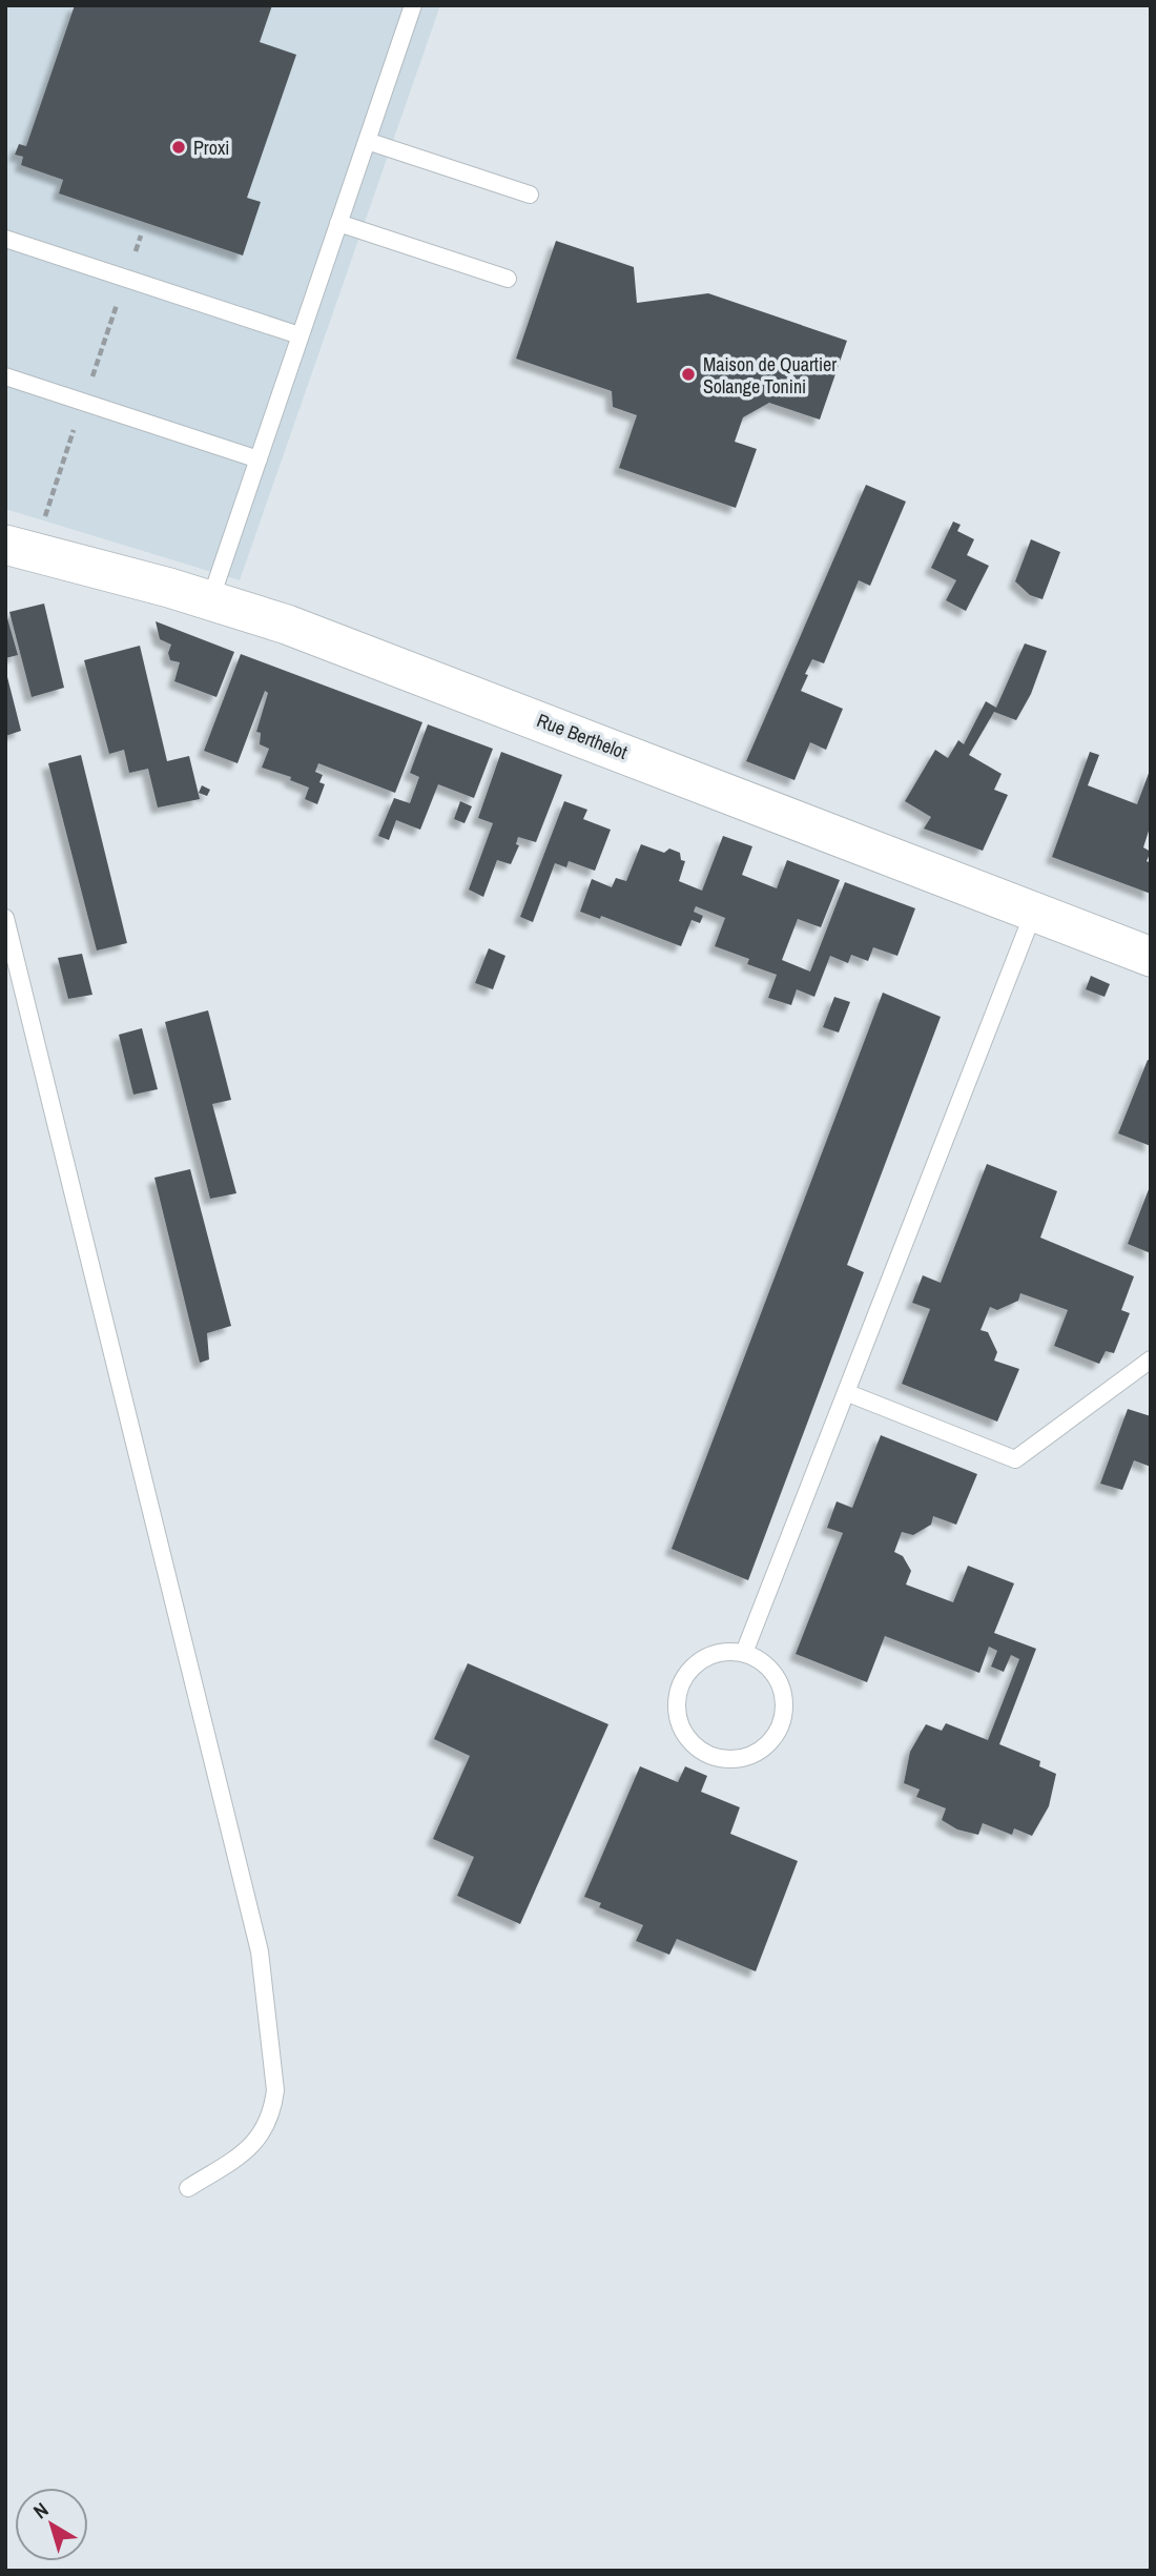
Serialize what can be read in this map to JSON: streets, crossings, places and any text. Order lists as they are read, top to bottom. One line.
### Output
{"streets":{"street":["Rue Berthelot"]},"places":["Proxi","Maison de Quartier Solange Tonini"],"north":"top left"}
